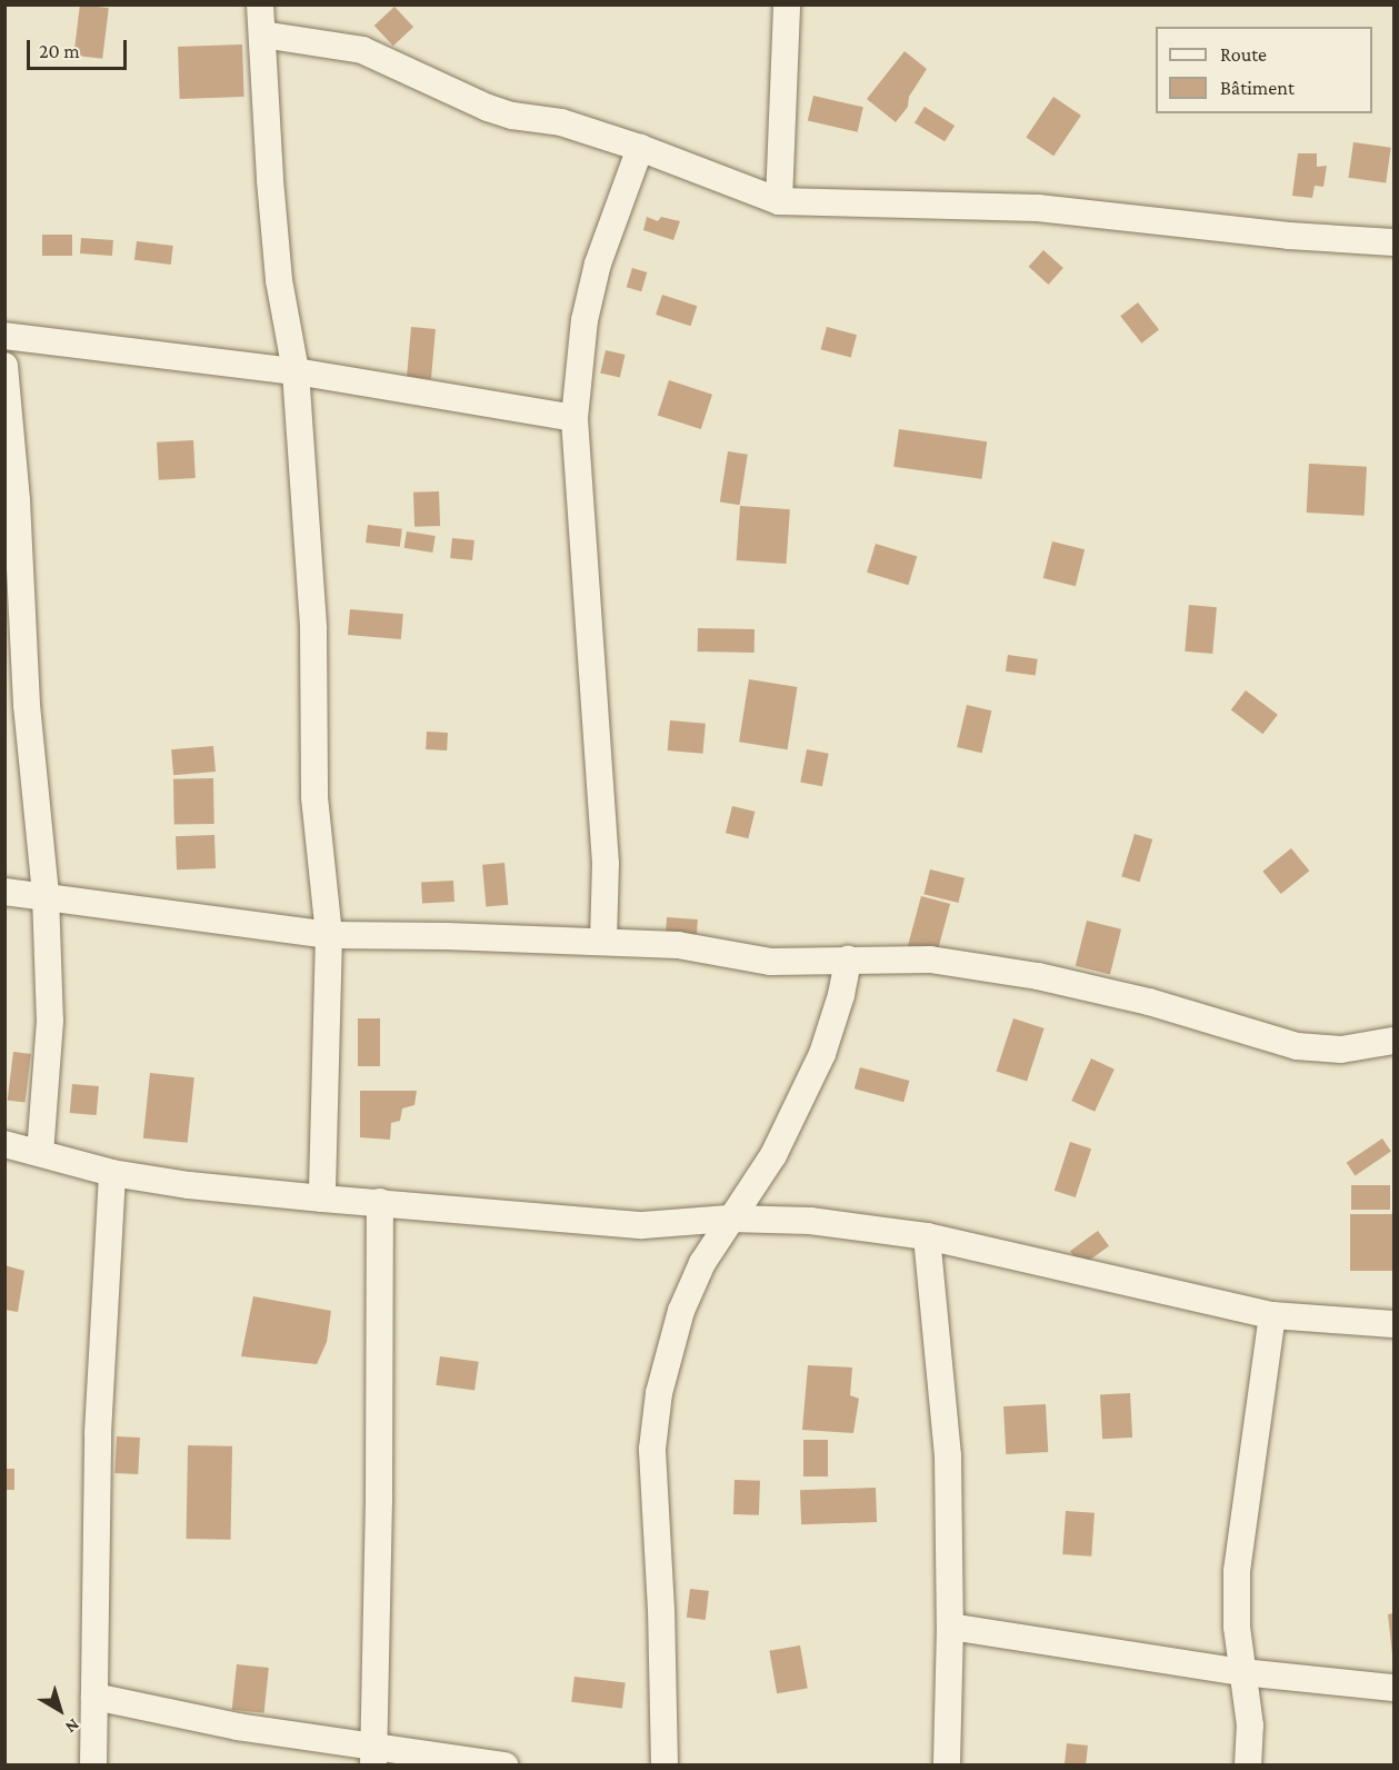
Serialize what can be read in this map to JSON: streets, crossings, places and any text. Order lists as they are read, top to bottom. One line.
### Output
{"legend":["Route","Bâtiment"],"scale_bar":"20 m","north":"bottom right"}
